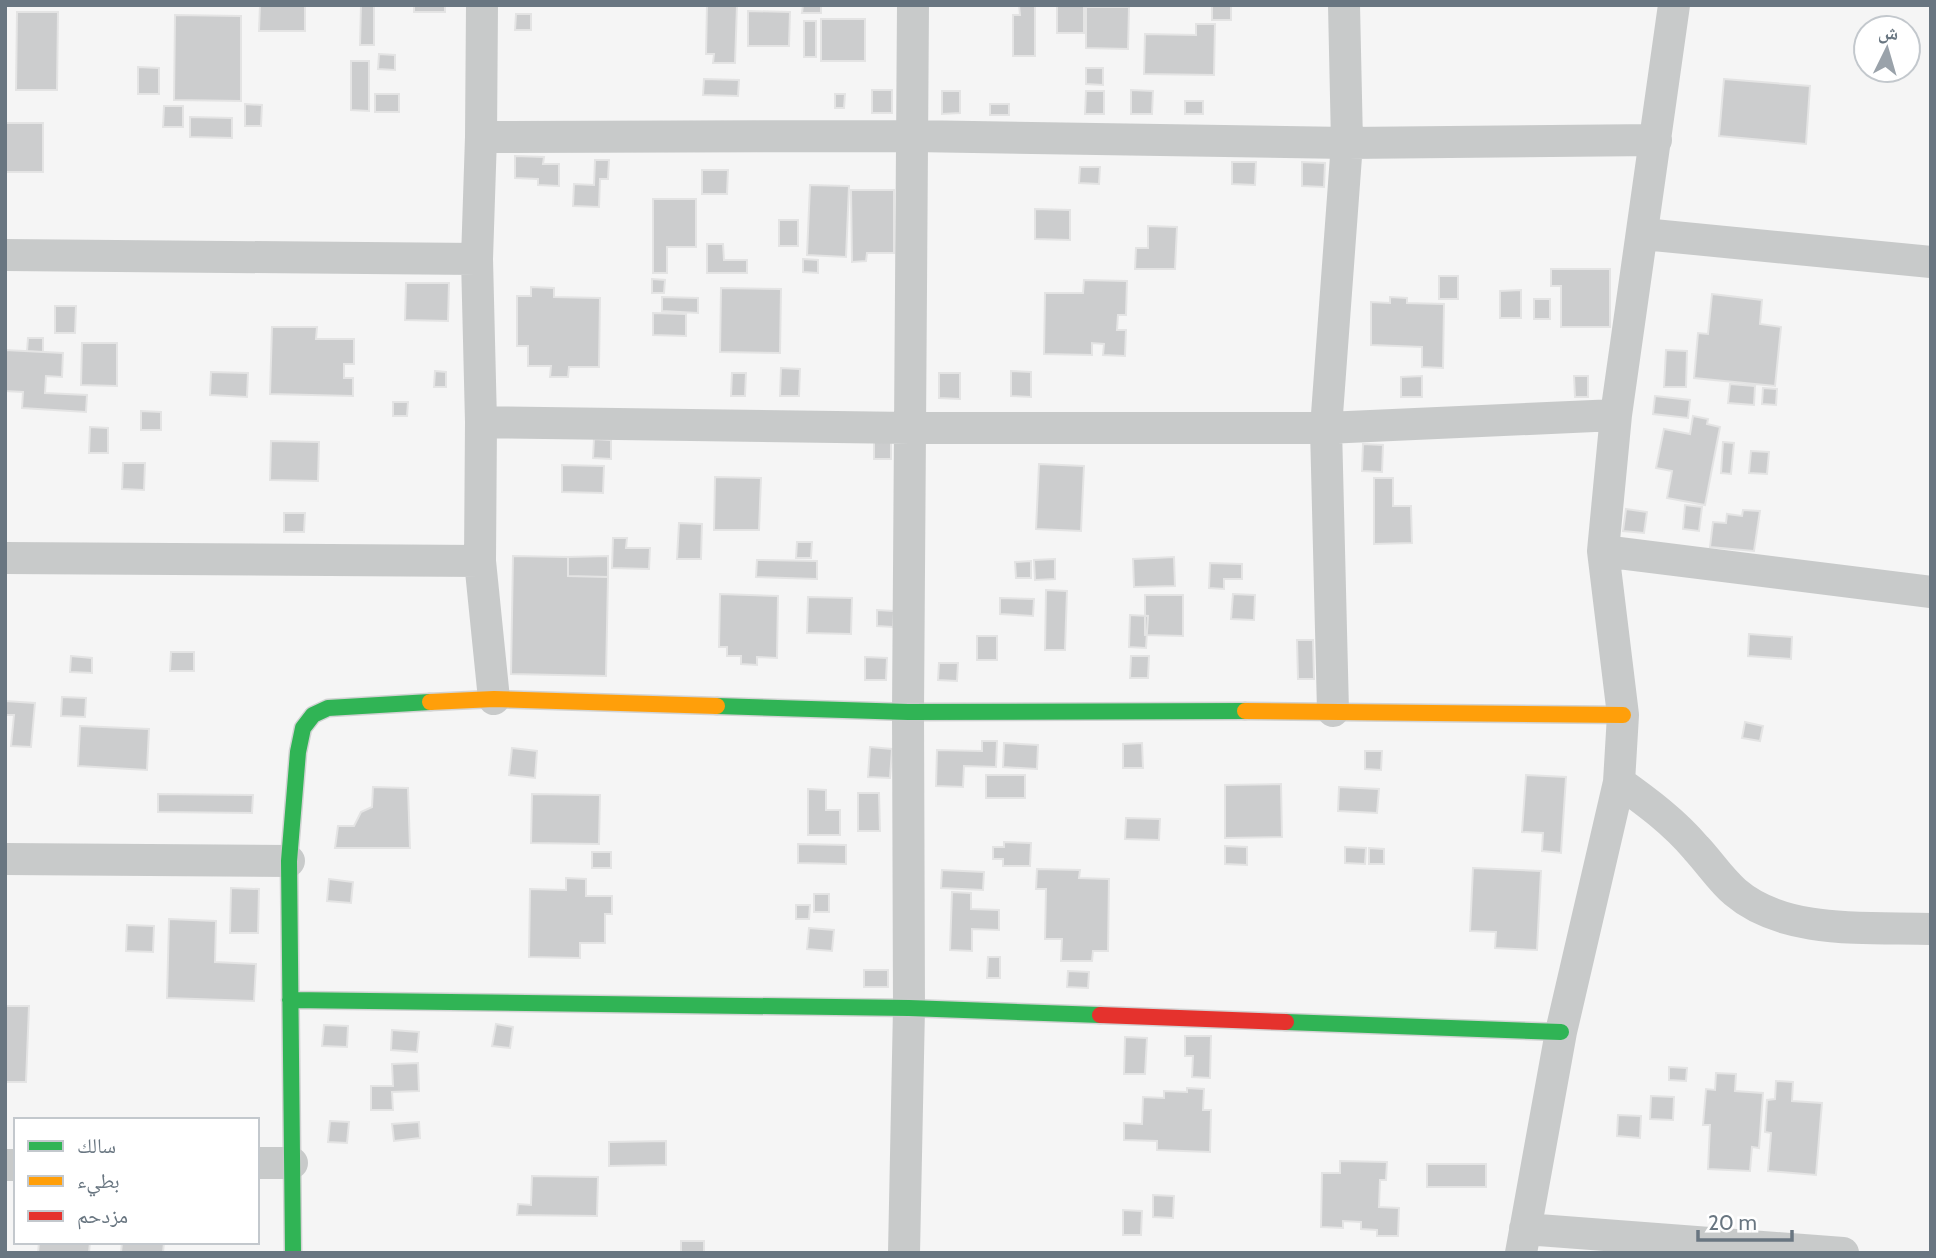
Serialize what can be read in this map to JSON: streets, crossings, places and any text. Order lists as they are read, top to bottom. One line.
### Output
{"legend":["سالك","بطيء","مزدحم"],"scale_bar":"20 m","north":"top"}
